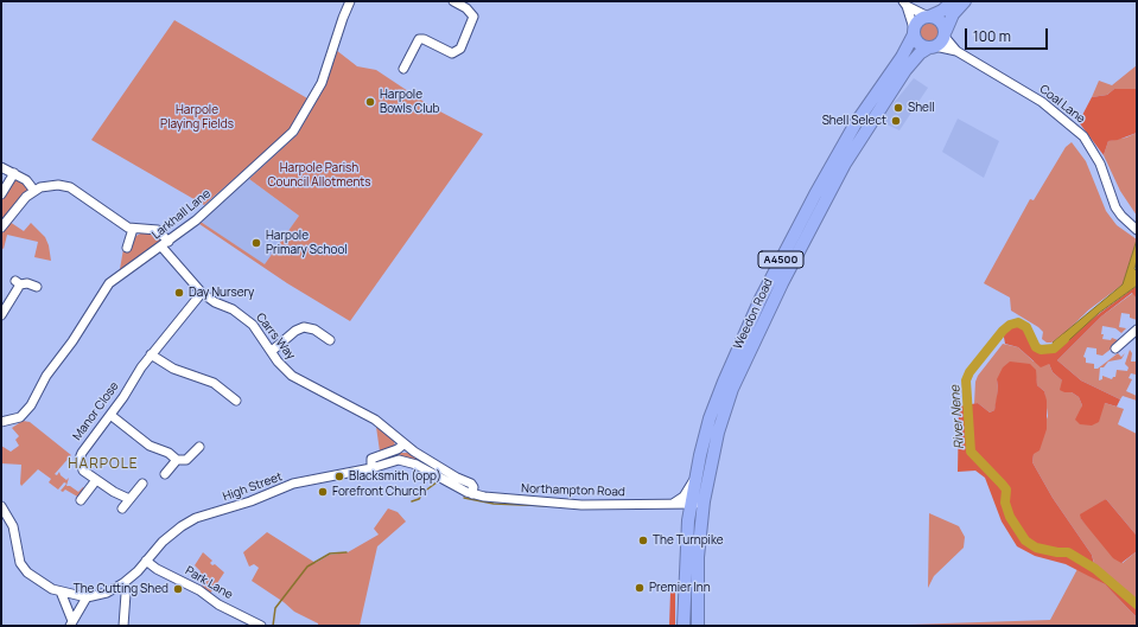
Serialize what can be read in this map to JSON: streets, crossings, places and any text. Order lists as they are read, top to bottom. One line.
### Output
{"streets":{"highway":["A4500","Weedon Road"],"street":["Coal Lane","Larkhall Lane","Carrs Way","Manor Close","High Street","Northampton Road","Park Lane"]},"crossings":[["Coal Lane","Weedon Road"],["Larkhall Lane","Carrs Way"],["Weedon Road","Northampton Road"],["Carrs Way","Manor Close"],["Carrs Way","High Street"],["Carrs Way","Northampton Road"],["High Street","Northampton Road"],["High Street","Park Lane"]],"districts":["HARPOLE"],"water":["River Nene"],"parks":["Harpole Playing Fields","Harpole Parish Council Allotments"],"places":["Harpole Bowls Club","Shell","Shell Select","Harpole Primary School","Day Nursery","Blacksmith (opp)","Forefront Church","The Turnpike","Premier Inn","The Cutting Shed"],"scale_bar":"100 m"}
